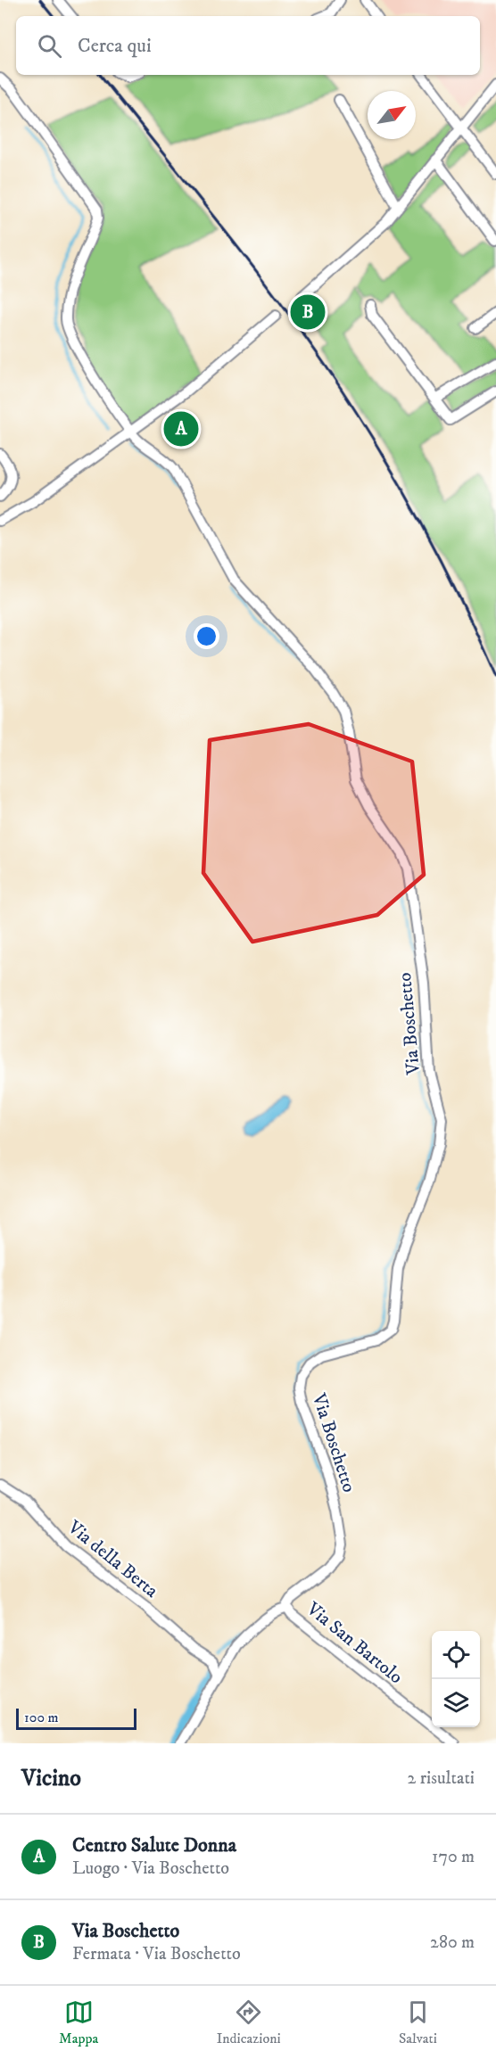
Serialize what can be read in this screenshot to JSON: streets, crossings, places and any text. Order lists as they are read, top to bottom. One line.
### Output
{"streets":{"street":["Via Boschetto","Via della Berta","Via San Bartolo"]},"crossings":[["Via Boschetto","Via della Berta"],["Via Boschetto","Via San Bartolo"]],"scale_bar":"100 m","north":"top right","page":{"search":"Cerca qui","pins":["B","A"],"scale":"100 m","heading":["Vicino","2 risultati"],"list":[{"mark":"A","name":"Centro Salute Donna","note":"Luogo · Via Boschetto","value":"170 m"},{"mark":"B","name":"Via Boschetto","note":"Fermata · Via Boschetto","value":"280 m"}],"nav":["Mappa","Indicazioni","Salvati"]}}
